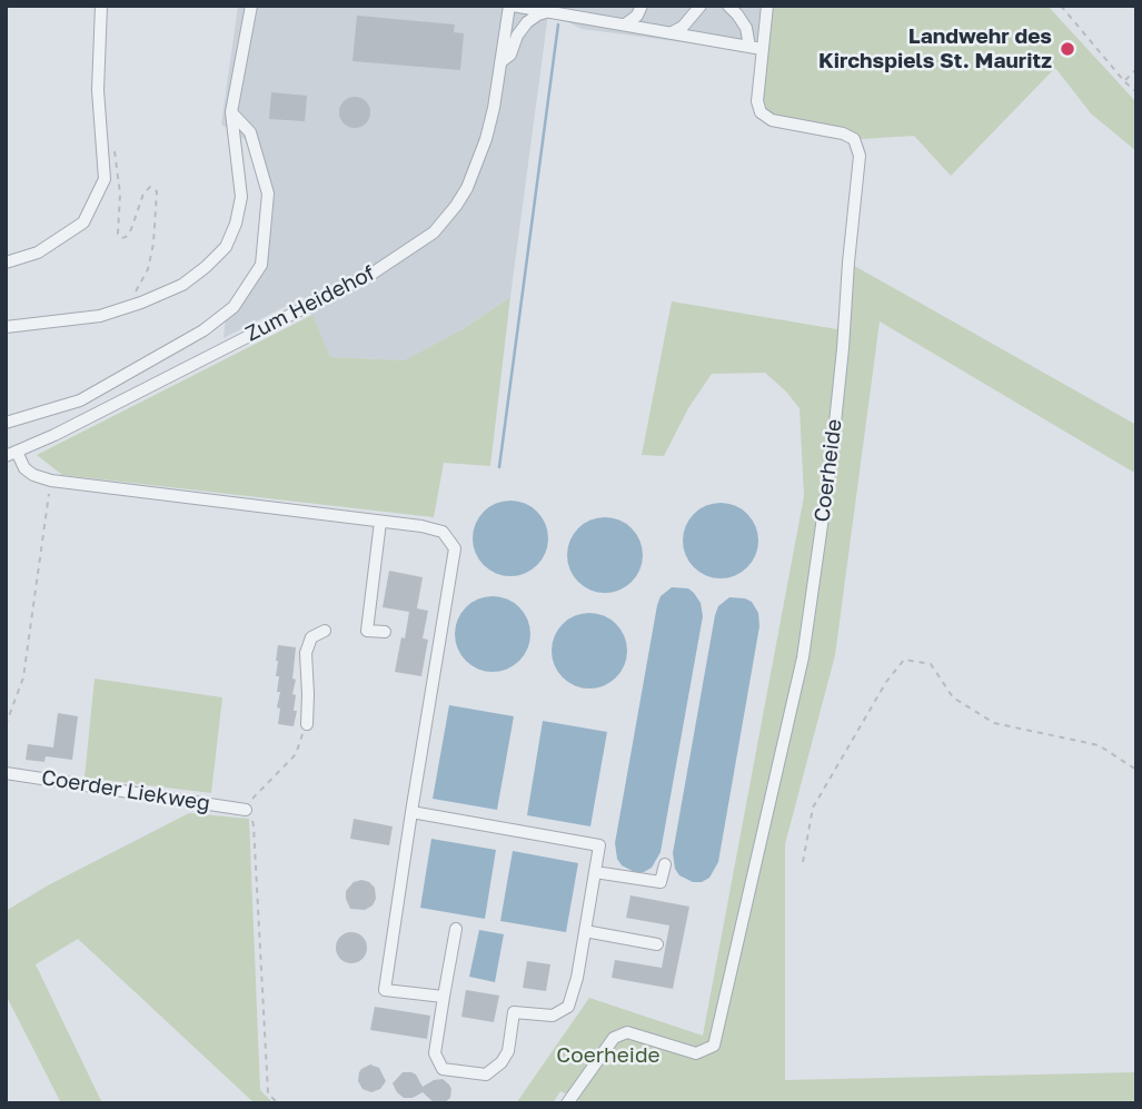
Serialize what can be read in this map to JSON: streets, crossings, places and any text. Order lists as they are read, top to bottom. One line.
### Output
{"streets":{"street":["Zum Heidehof","Coerheide","Coerder Liekweg"]},"crossings":[["Zum Heidehof","Coerheide"]],"parks":["Coerheide"],"places":["Landwehr des Kirchspiels St. Mauritz"]}
